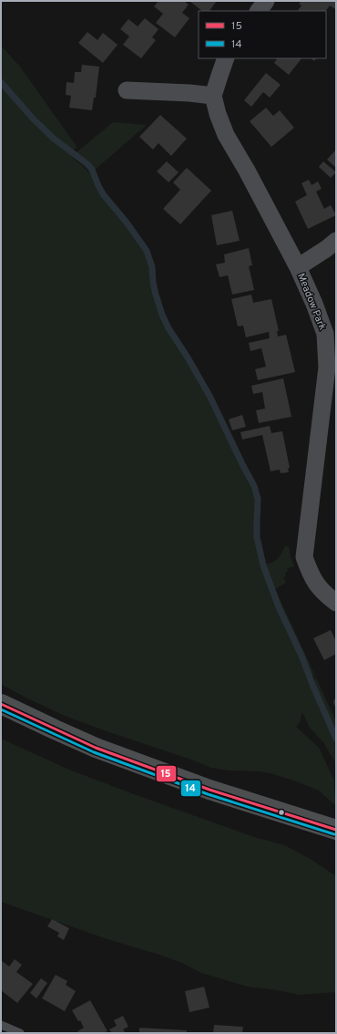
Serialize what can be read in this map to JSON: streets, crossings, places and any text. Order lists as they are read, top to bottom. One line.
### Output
{"streets":{"street":["Meadow Park"]},"lines":["transit line 15","transit line 14"],"legend":["15","14"]}
